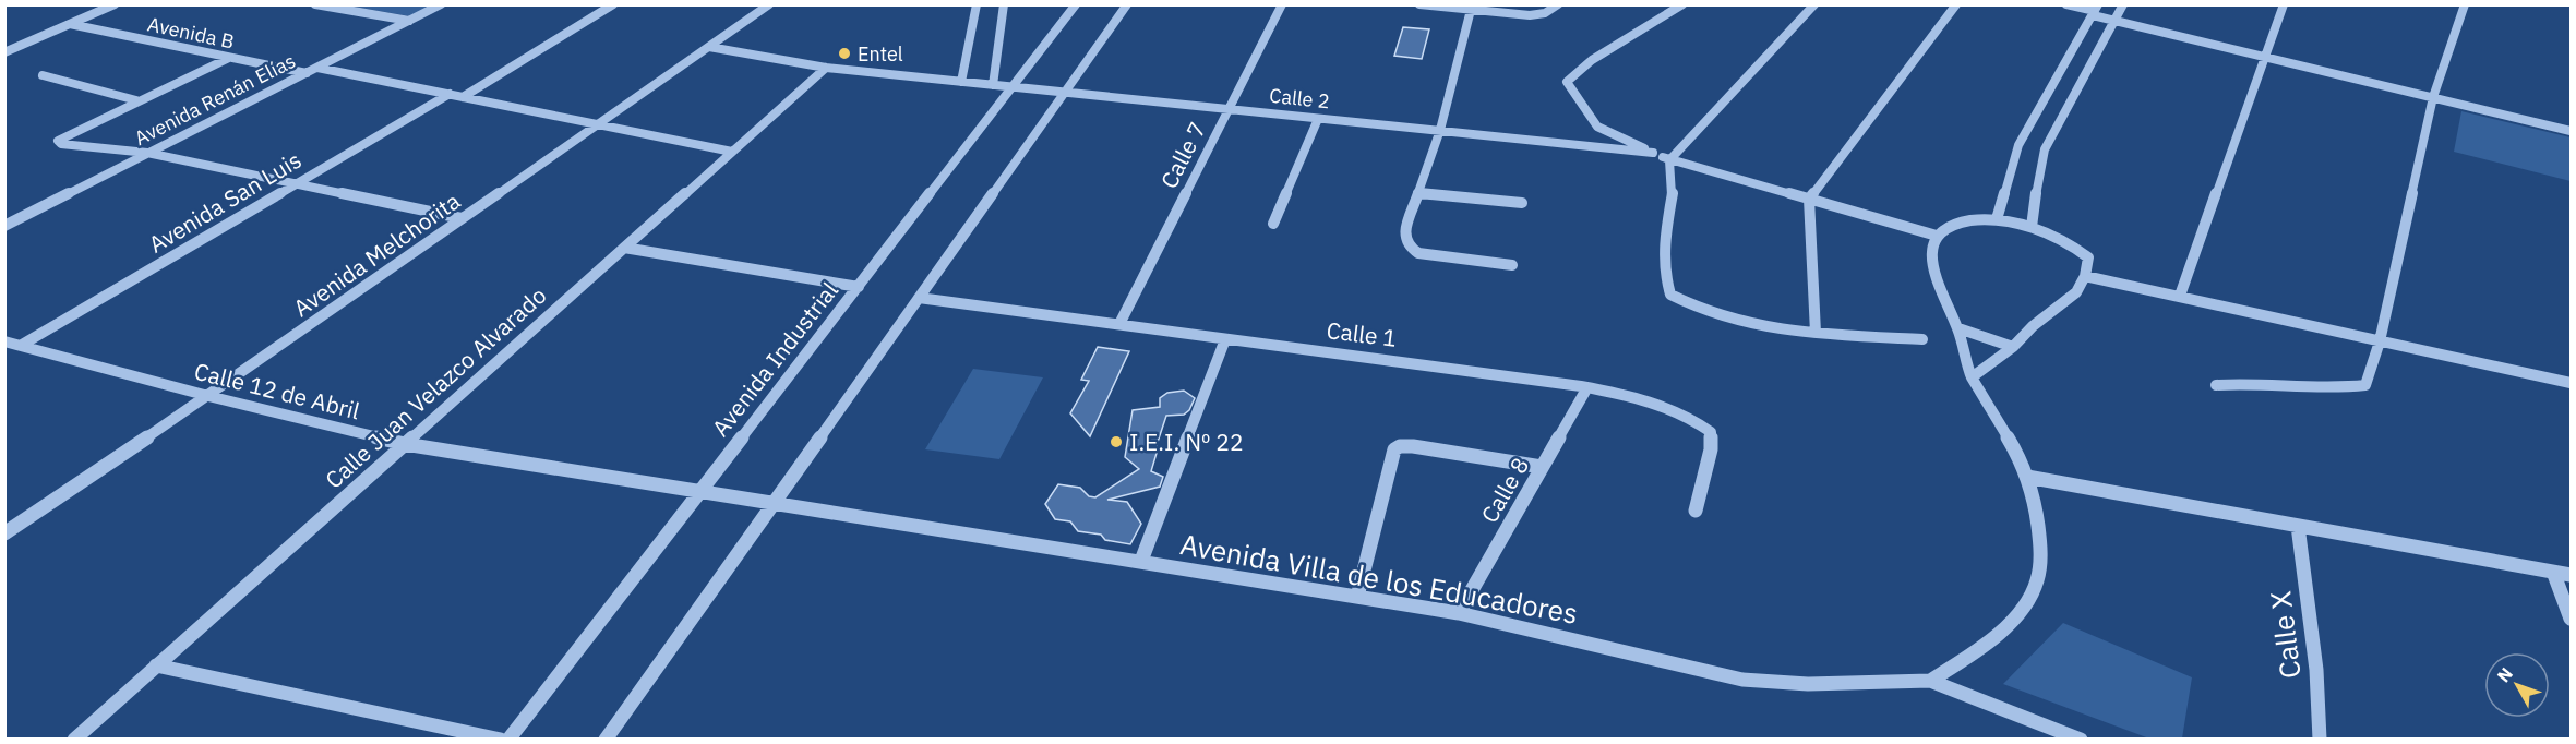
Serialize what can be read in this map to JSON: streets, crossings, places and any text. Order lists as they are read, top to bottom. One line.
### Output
{"streets":{"street":["Avenida B","Calle 2","Avenida Renán Elías","Calle 7","Avenida San Luis","Avenida Melchorita","Calle 1","Avenida Industrial","Calle Juan Velazco Alvarado","Calle 12 de Abril","Calle 8","Avenida Villa de los Educadores","Calle X"]},"crossings":[["Avenida B","Avenida Renán Elías"],["Calle 2","Calle 7"],["Calle 2","Avenida Melchorita"],["Calle 2","Avenida Industrial"],["Calle 2","Calle Juan Velazco Alvarado"],["Calle 7","Calle 1"],["Avenida San Luis","Calle 12 de Abril"],["Avenida Melchorita","Calle 12 de Abril"],["Calle 1","Calle 8"],["Avenida Industrial","Calle 12 de Abril"],["Calle Juan Velazco Alvarado","Calle 12 de Abril"],["Calle 12 de Abril","Avenida Villa de los Educadores"],["Calle 8","Avenida Villa de los Educadores"]],"places":["Entel","I.E.I. Nº 22"],"north":"top left"}
